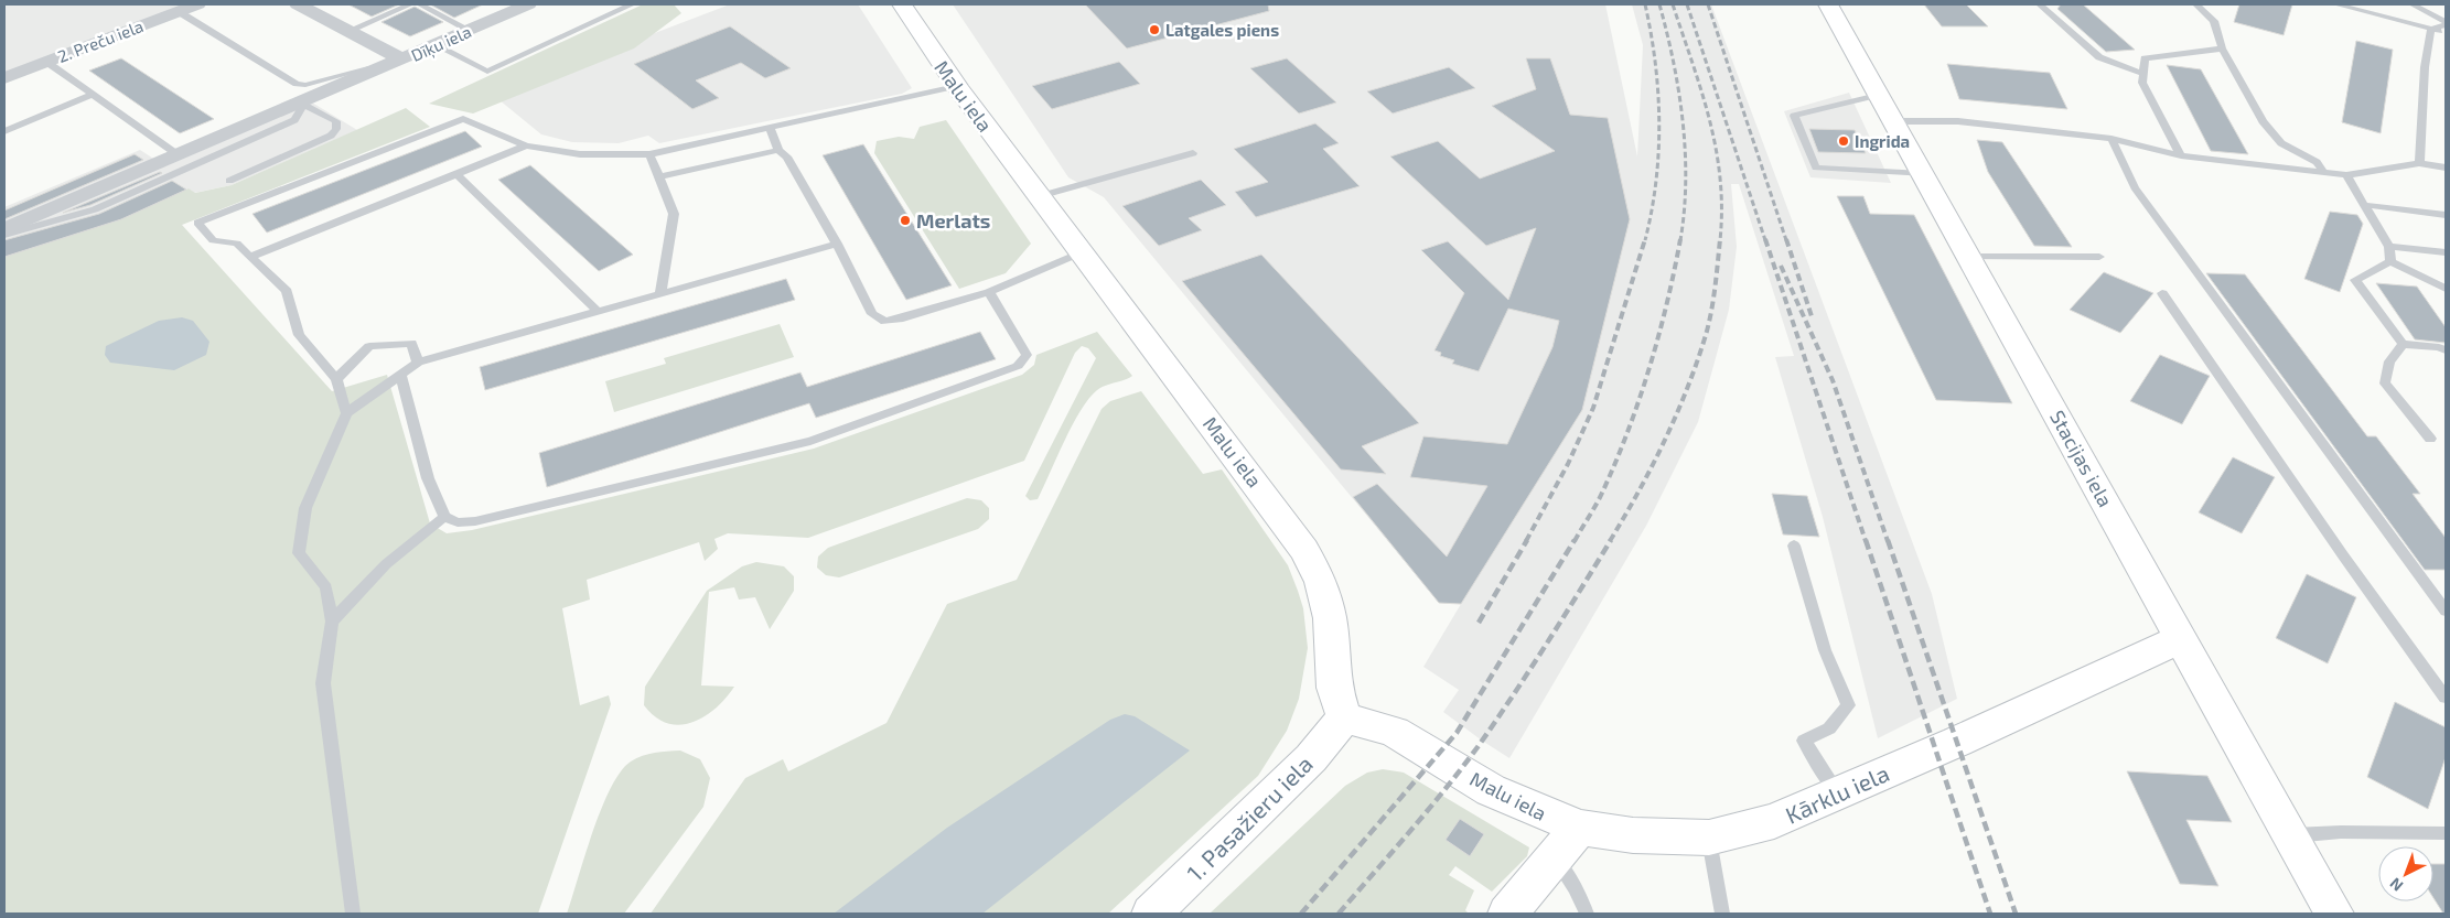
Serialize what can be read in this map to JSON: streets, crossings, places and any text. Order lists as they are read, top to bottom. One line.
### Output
{"streets":{"street":["2. Preču iela","Dīķu iela","Malu iela","Stacijas iela","Kārklu iela","1. Pasažieru iela"]},"crossings":[["Malu iela","Kārklu iela"],["Malu iela","1. Pasažieru iela"],["Stacijas iela","Kārklu iela"]],"places":["Latgales piens","Ingrida","Merlats"],"north":"bottom left"}
